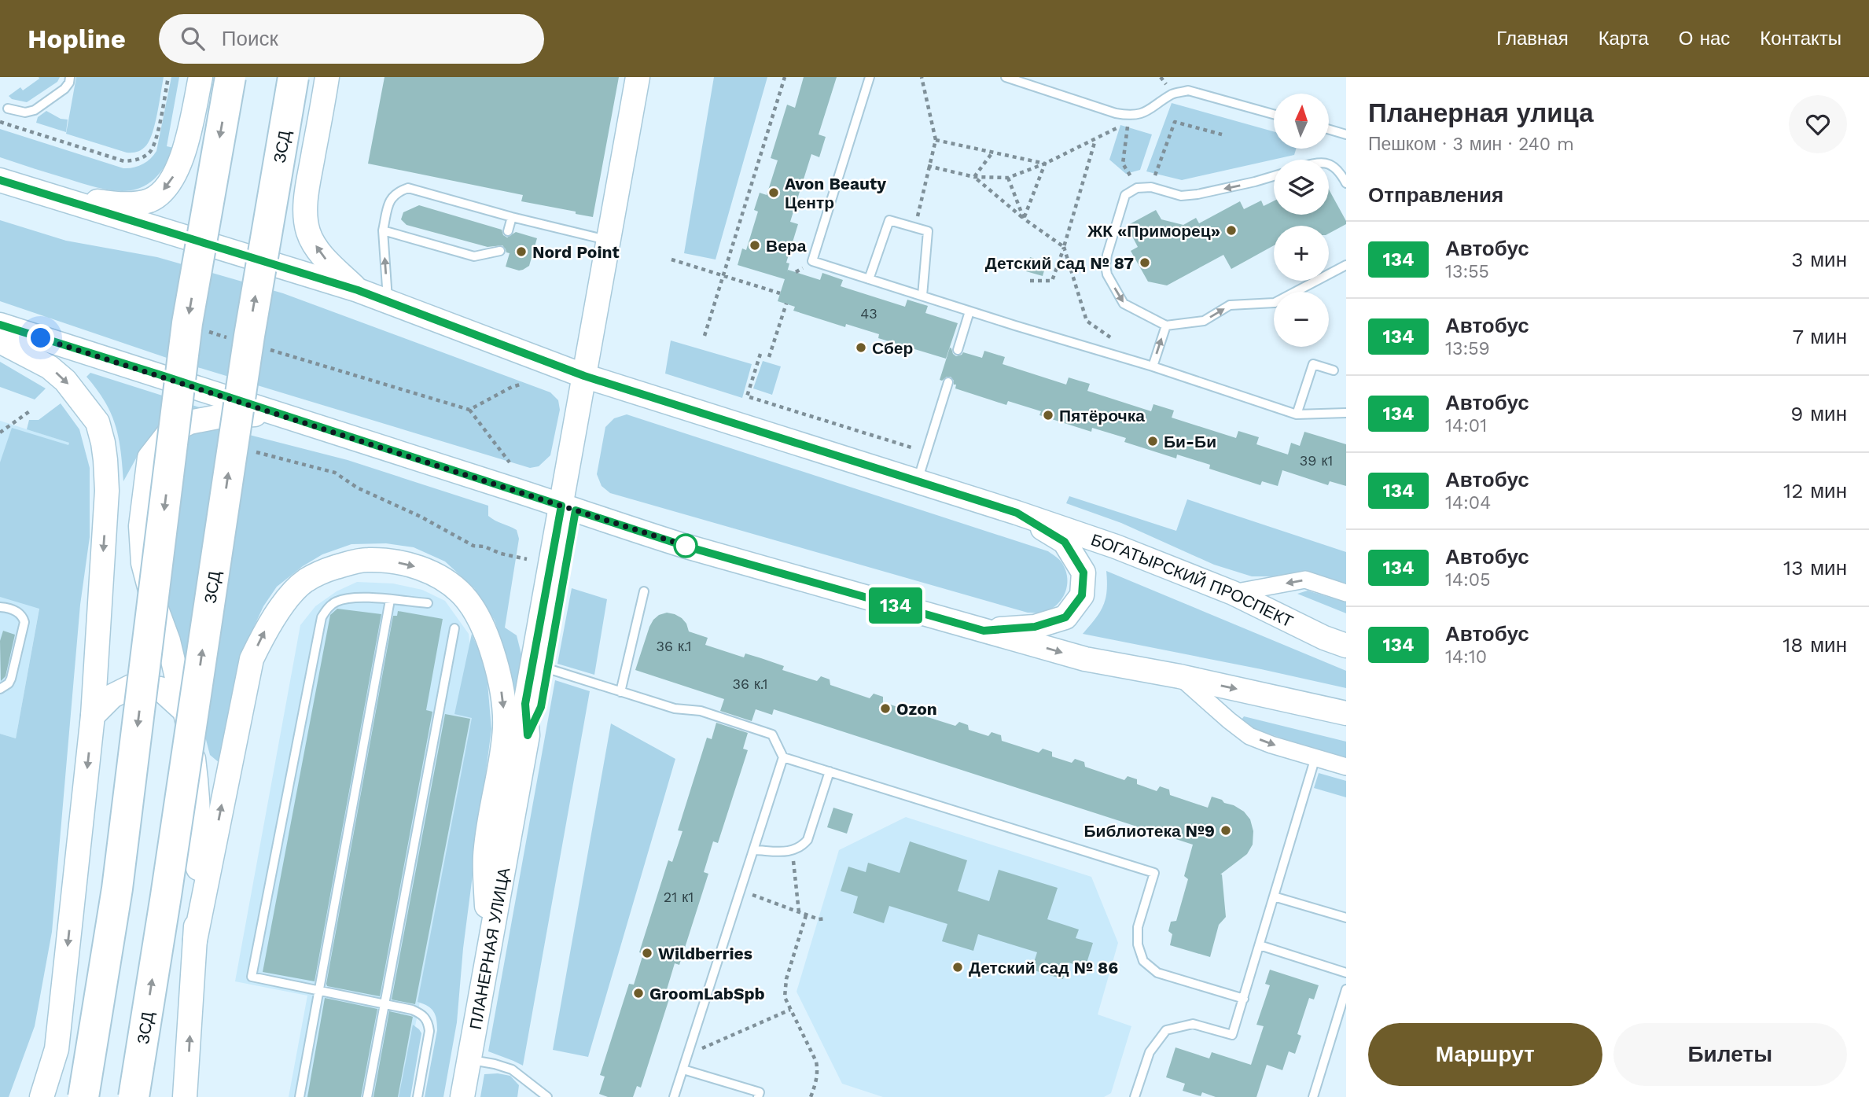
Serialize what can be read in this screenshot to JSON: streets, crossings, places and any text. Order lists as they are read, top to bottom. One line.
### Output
{"streets":{"highway":["ЗСД"],"main road":["БОГАТЫРСКИЙ ПРОСПЕКТ","ПЛАНЕРНАЯ УЛИЦА"]},"crossings":[["БОГАТЫРСКИЙ ПРОСПЕКТ","ПЛАНЕРНАЯ УЛИЦА"]],"places":["Avon Beauty Центр","ЖК «Приморец»","Вера","Nord Point","Детский сад № 87","Сбер","Пятёрочка","Би-Би","Ozon","Библиотека №9","Wildberries","Детский сад № 86","GroomLabSpb"],"lines":["bus line 134"],"house_numbers":["43","39 к1","36 к.1","36 к.1","21 к1"],"north":"top","page":{"header":"Hopline","search":"Поиск","nav":["Главная","Карта","О нас","Контакты"],"on_map":"134","heading":[["Планерная улица","Пешком · 3 мин · 240 m"],"Отправления"],"map_buttons":["+","−"],"list":[{"mark":"134","name":"Автобус","note":"13:55","value":"3 мин"},{"mark":"134","name":"Автобус","note":"13:59","value":"7 мин"},{"mark":"134","name":"Автобус","note":"14:01","value":"9 мин"},{"mark":"134","name":"Автобус","note":"14:04","value":"12 мин"},{"mark":"134","name":"Автобус","note":"14:05","value":"13 мин"},{"mark":"134","name":"Автобус","note":"14:10","value":"18 мин"}],"buttons":["Маршрут","Билеты"]}}
